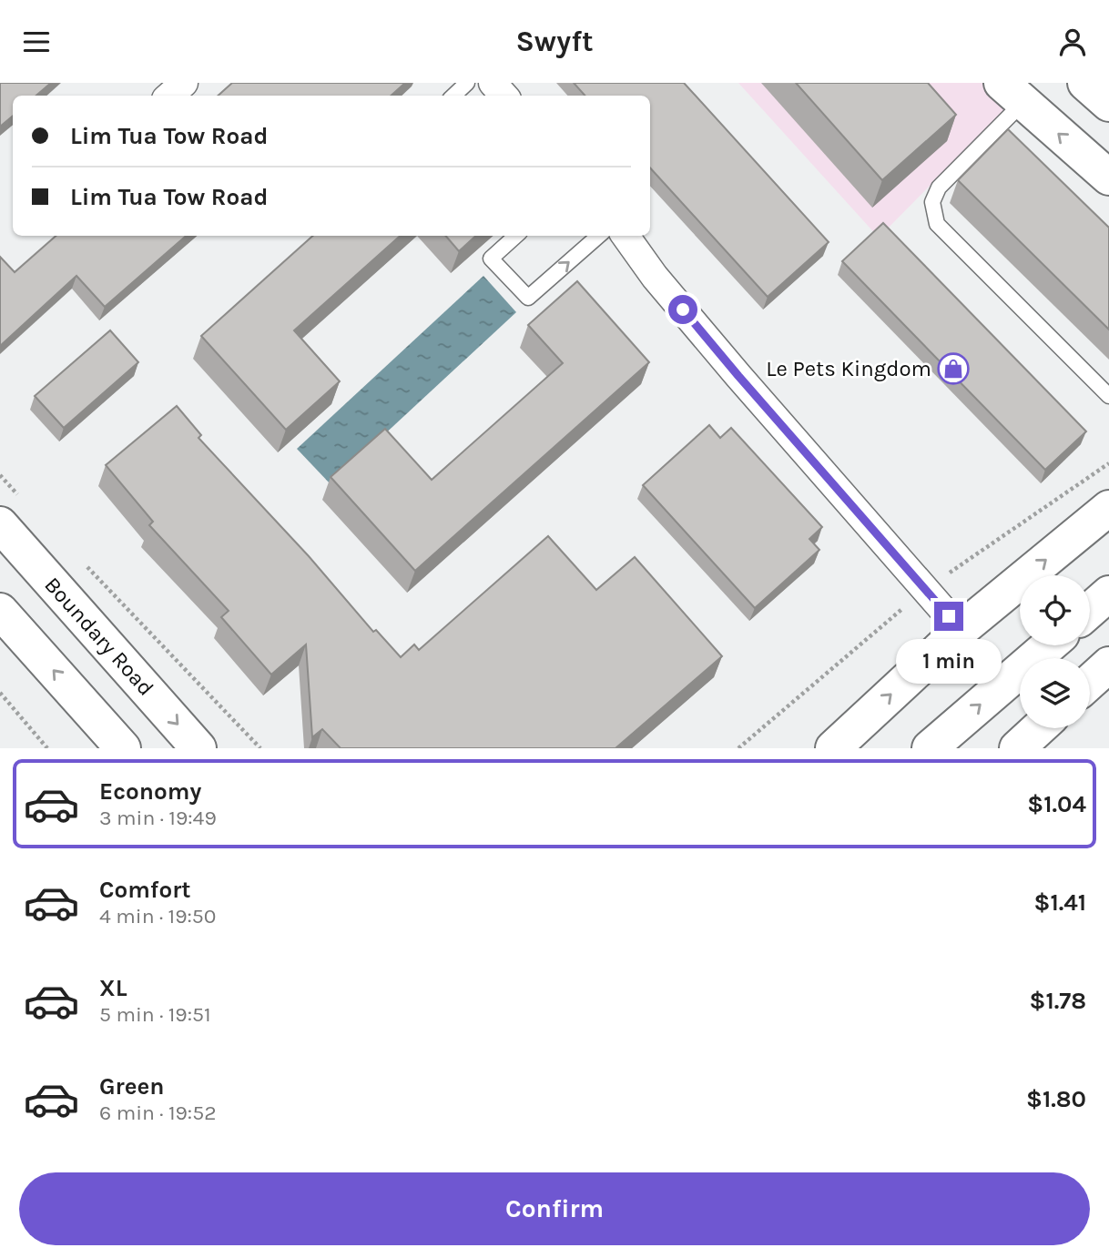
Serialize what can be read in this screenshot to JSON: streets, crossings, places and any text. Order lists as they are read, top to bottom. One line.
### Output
{"streets":{"main road":["Boundary Road"]},"places":{"shop":["Le Pets Kingdom"]},"page":{"header":"Swyft","banner":["Lim Tua Tow Road","Lim Tua Tow Road"],"bubble":"1 min","list":[{"name":"Economy","note":"3 min · 19:49","value":"$1.04"},{"name":"Comfort","note":"4 min · 19:50","value":"$1.41"},{"name":"XL","note":"5 min · 19:51","value":"$1.78"},{"name":"Green","note":"6 min · 19:52","value":"$1.80"}],"buttons":"Confirm"}}
